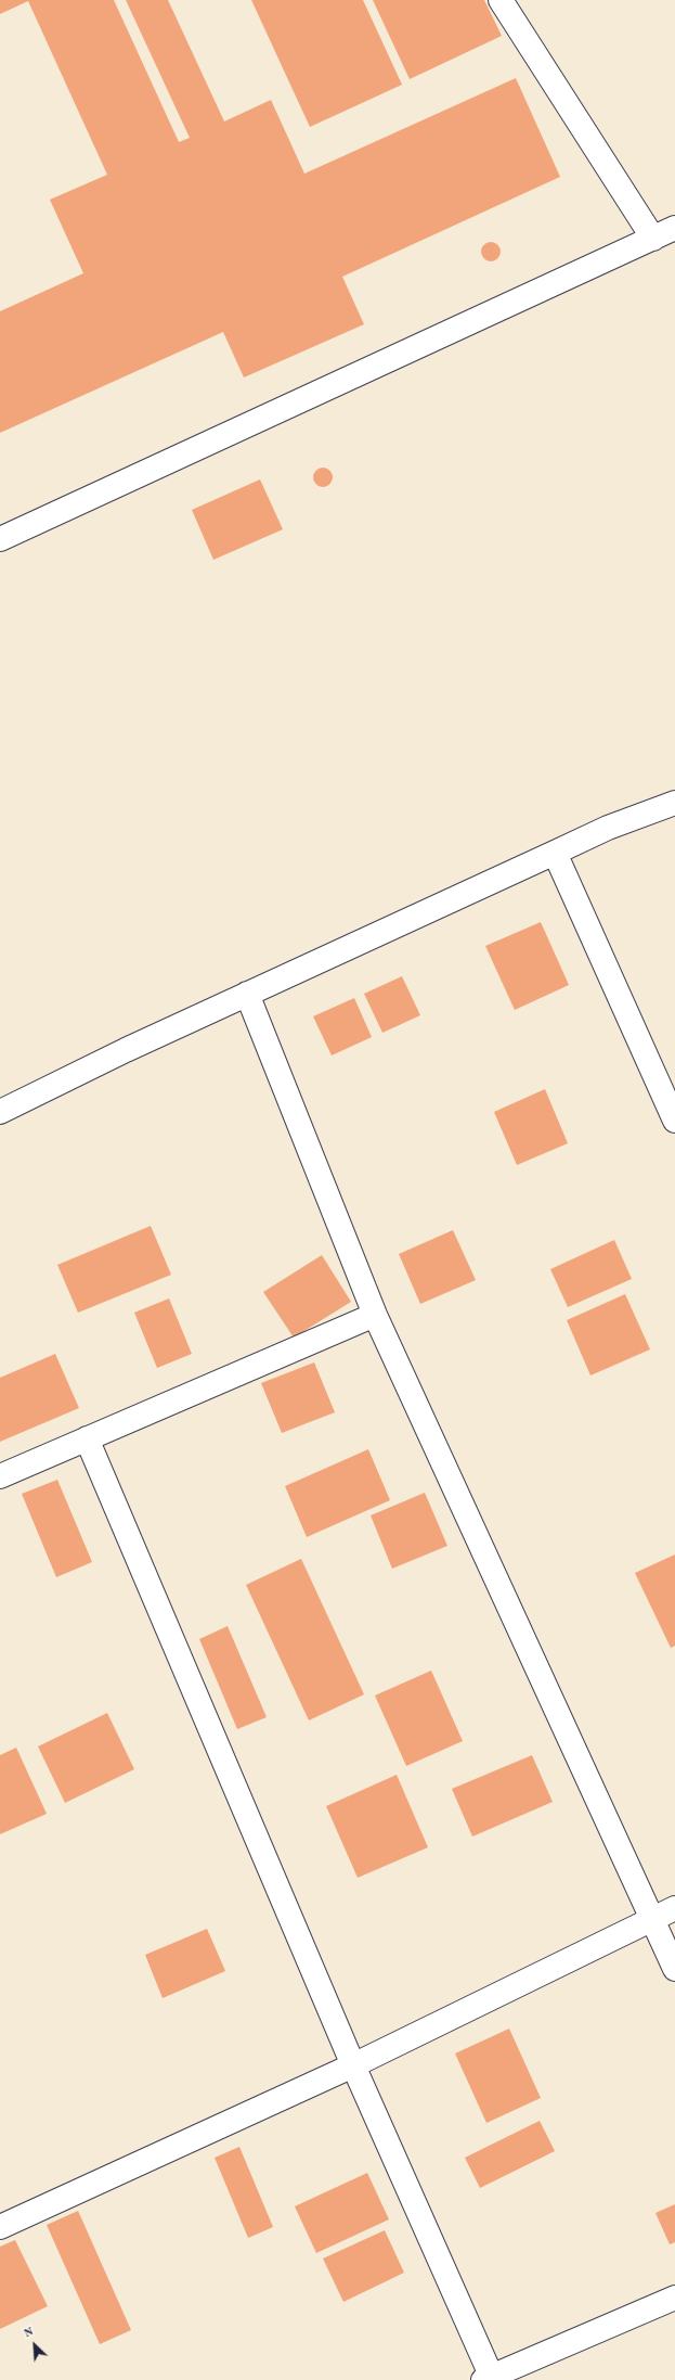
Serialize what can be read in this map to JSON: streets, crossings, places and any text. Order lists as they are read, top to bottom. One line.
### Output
{"north":"top left"}
